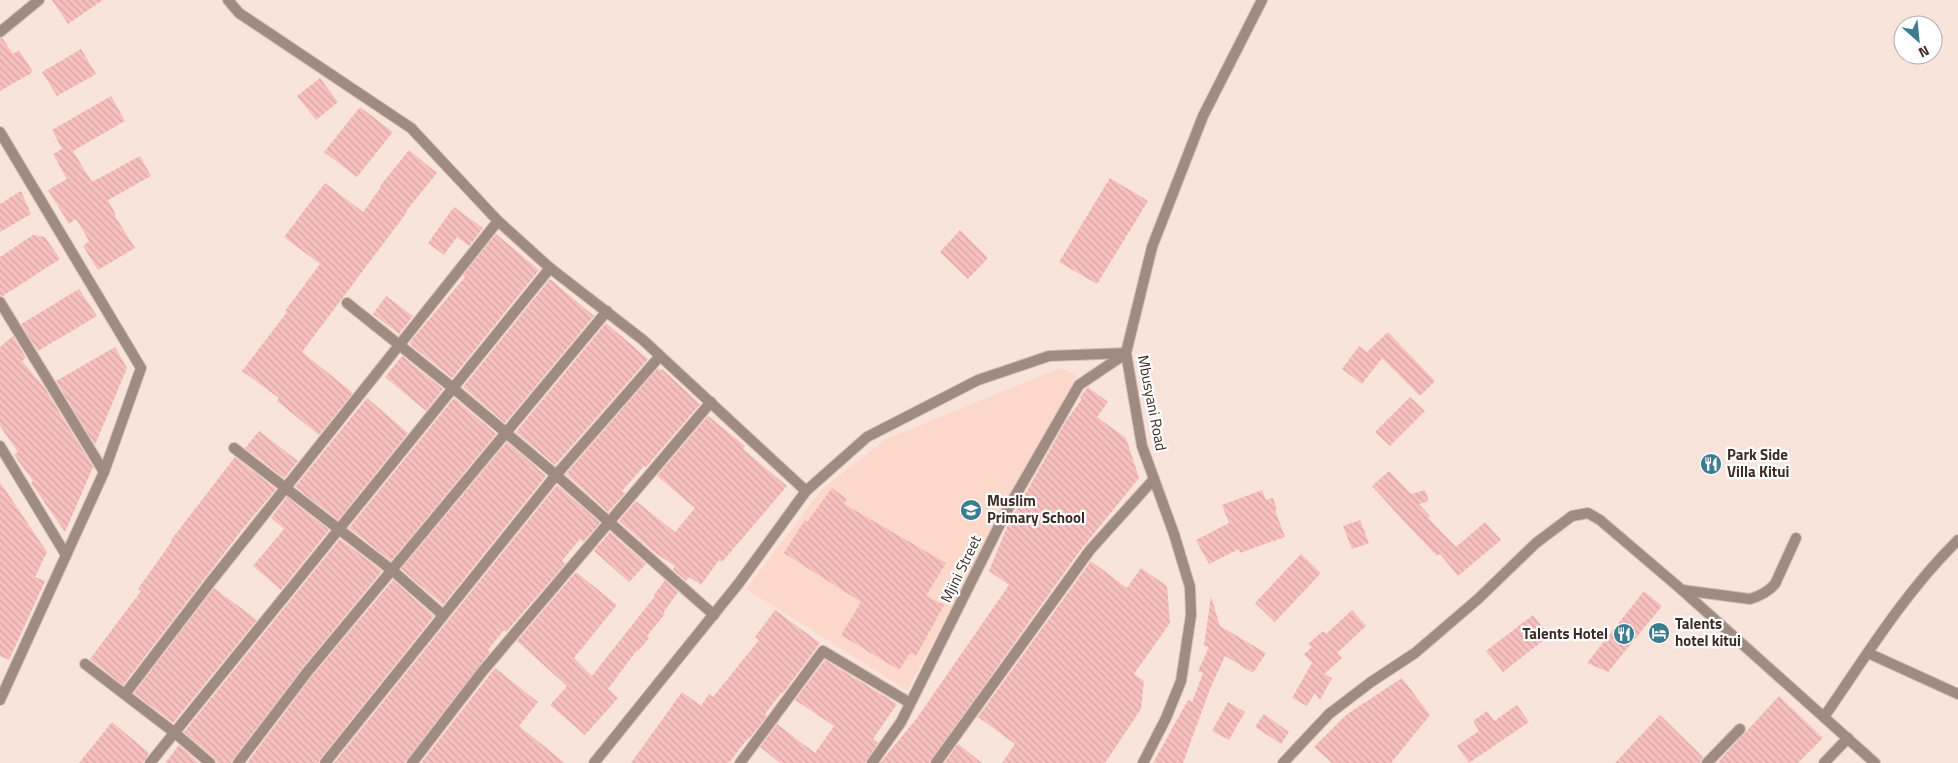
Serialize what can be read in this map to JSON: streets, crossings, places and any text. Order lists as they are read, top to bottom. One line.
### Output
{"streets":{"street":["Mbusyani Road","Mjini Street"]},"crossings":[["Mbusyani Road","Mjini Street"]],"places":{"restaurant":["Park Side Villa Kitui","Talents Hotel"],"school or university":["Muslim Primary School"],"hotel":["Talents hotel kitui"]},"north":"bottom right"}
